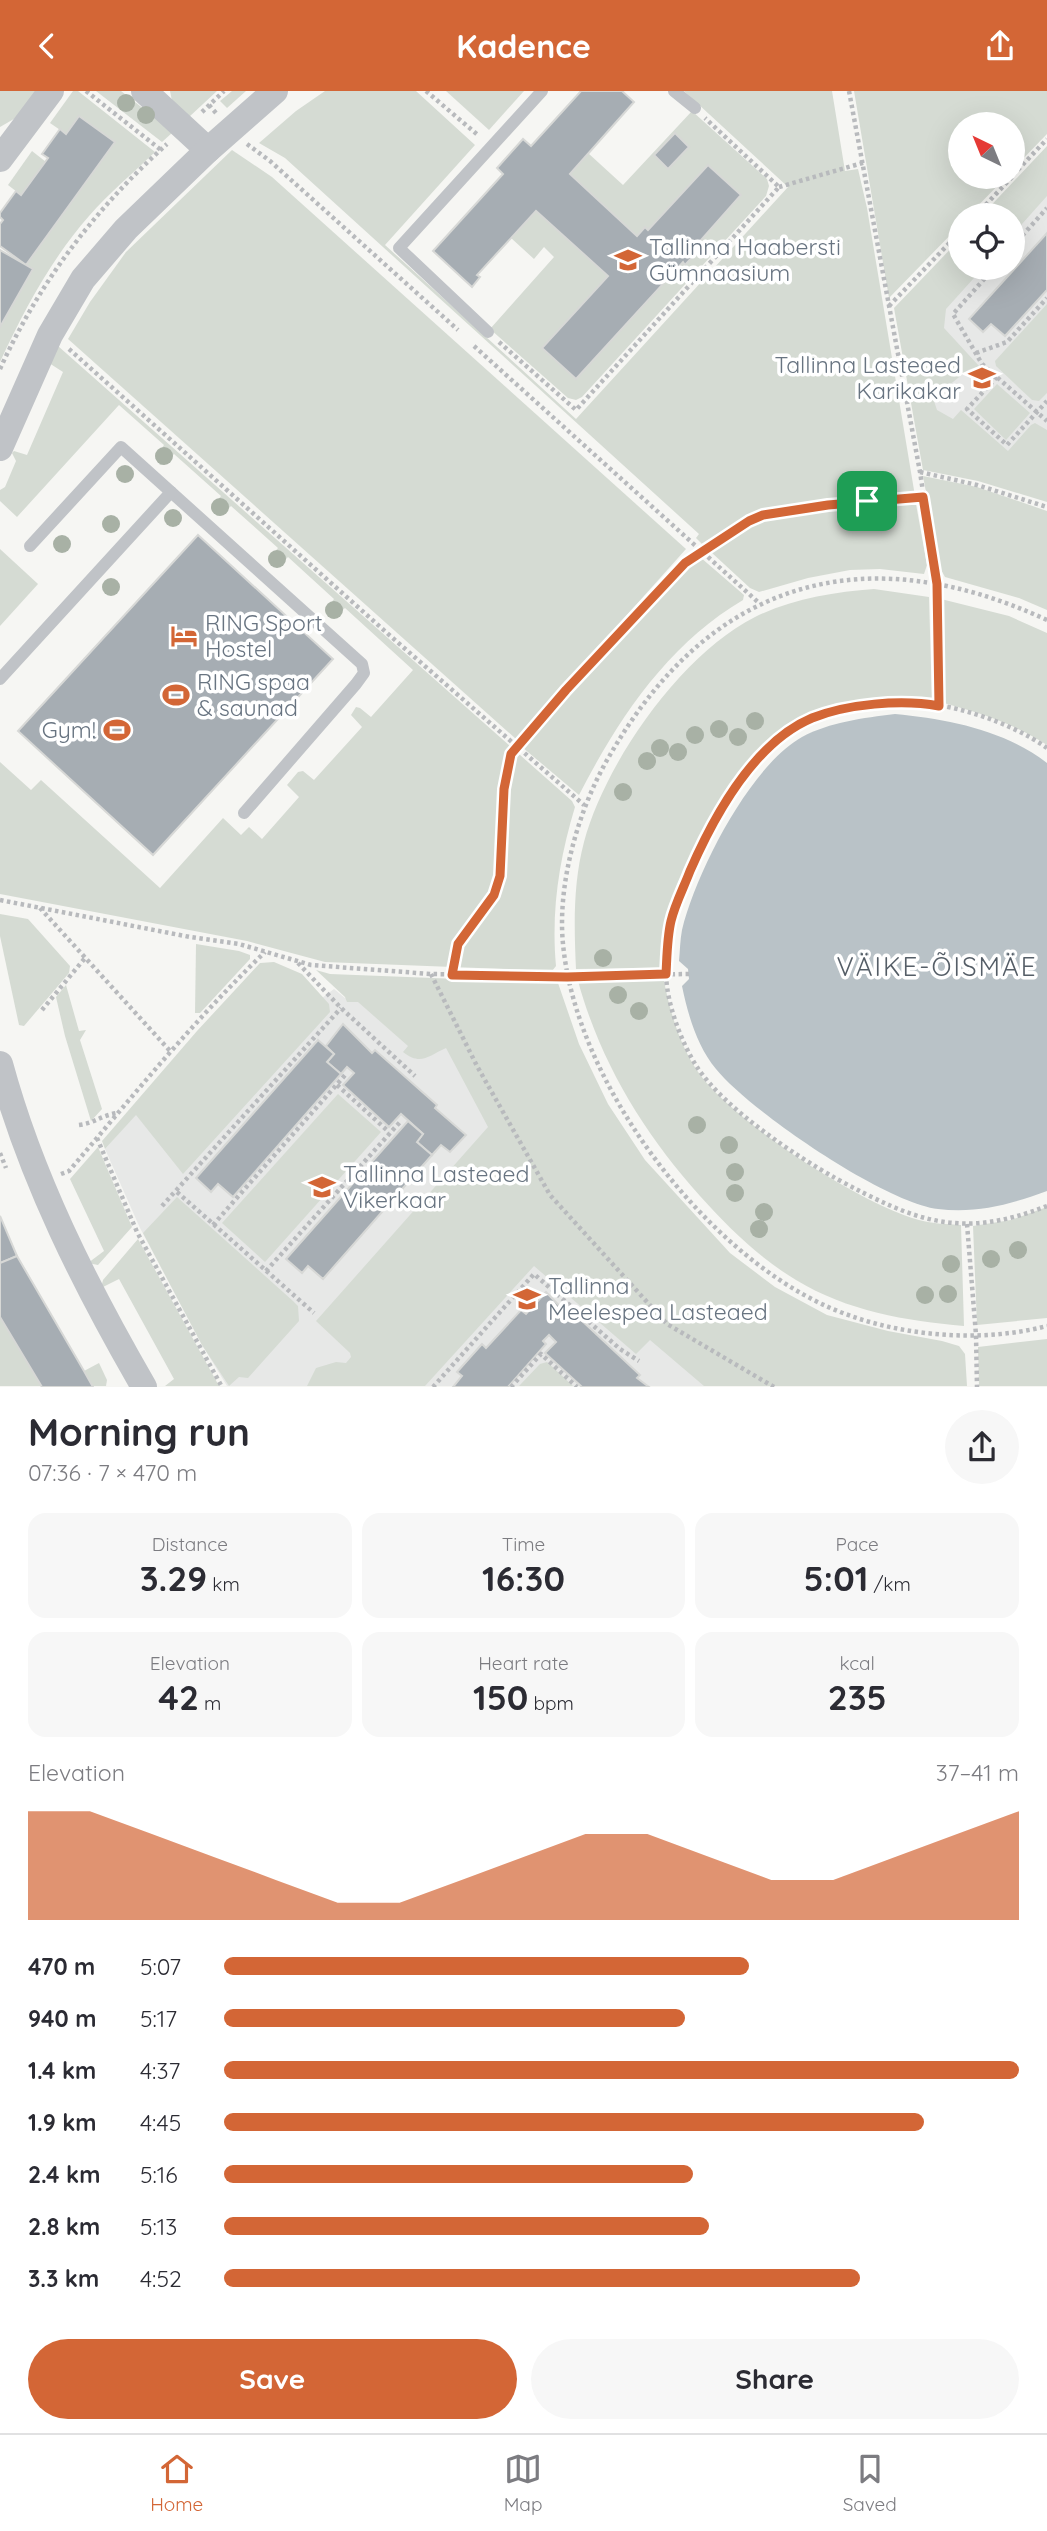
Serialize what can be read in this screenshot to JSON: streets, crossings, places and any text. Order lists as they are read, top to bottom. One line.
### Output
{"districts":["VÄIKE-ÕISMÄE"],"places":{"school or university":["Tallinna Haabersti Gümnaasium","Tallinna Lasteaed Karikakar","Tallinna Lasteaed Vikerkaar","Tallinna Meelespea Lasteaed"],"hotel":["RING Sport Hostel"],"sports":["RING spaa & saunad","Gym!"]},"north":"top left","page":{"header":"Kadence","heading":["Morning run","07:36 · 7 × 470 m"],"stats":[["Distance","3.29 km"],["Time","16:30"],["Pace","5:01 /km"],["Elevation","42 m"],["Heart rate","150 bpm"],["kcal","235"]],"chart":["Elevation","37–41 m"],"list":[{"name":"470 m","note":"5:07"},{"name":"940 m","note":"5:17"},{"name":"1.4 km","note":"4:37"},{"name":"1.9 km","note":"4:45"},{"name":"2.4 km","note":"5:16"},{"name":"2.8 km","note":"5:13"},{"name":"3.3 km","note":"4:52"}],"buttons":["Save","Share"],"tabs":["Home","Map","Saved"]}}
